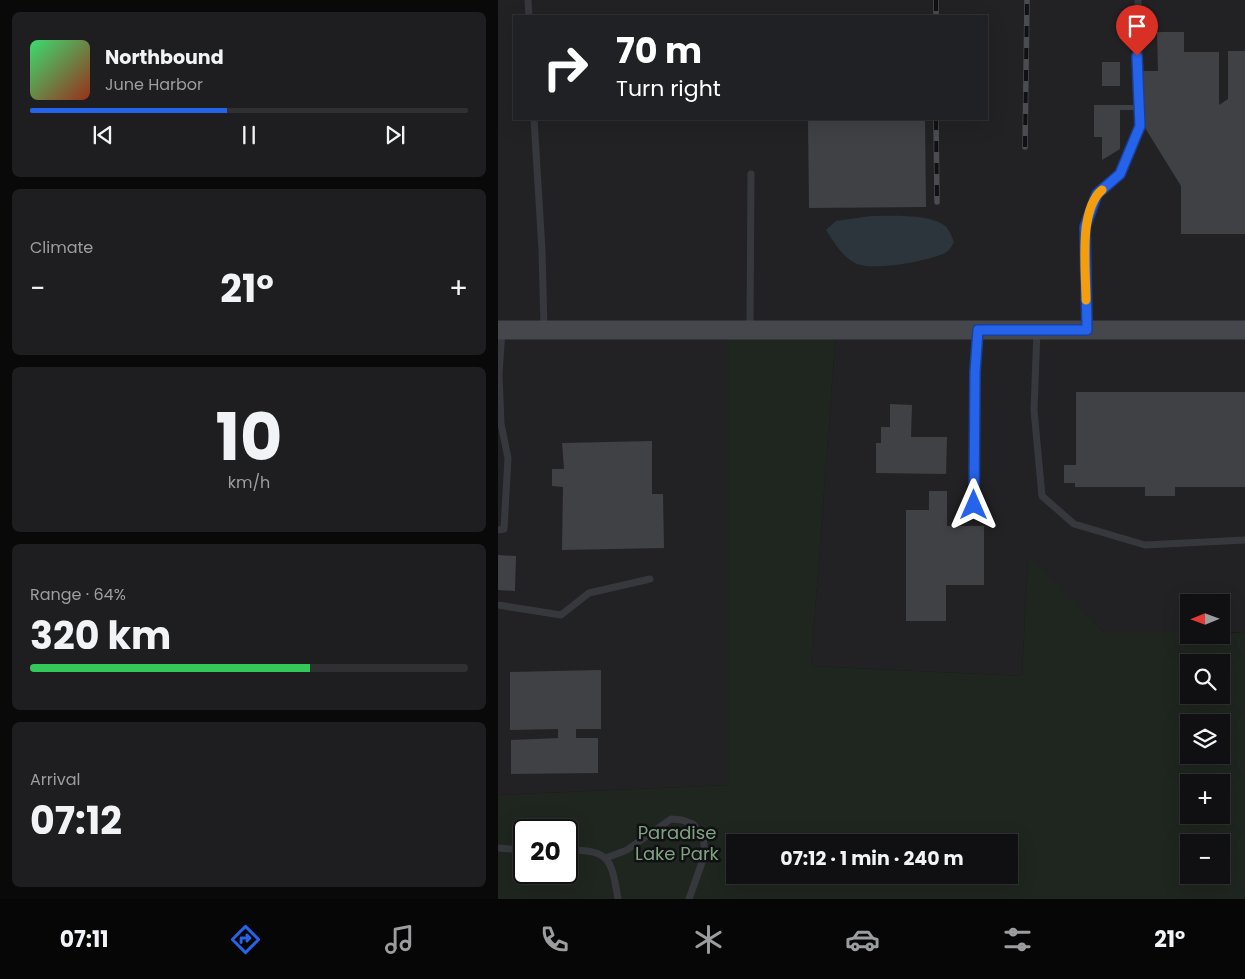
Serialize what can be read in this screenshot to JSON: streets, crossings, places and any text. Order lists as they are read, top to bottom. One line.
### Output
{"parks":["Paradise Lake Park"],"north":"left","page":{"turn":["70 m","Turn right"],"song":["Northbound","June Harbor"],"tile":["Climate",["10","km/h"],["Range · 64%","320 km"],["Arrival","07:12"]],"heat":["−","21°","+"],"map_buttons":["+","−"],"limit":"20","trip":"07:12 · 1 min · 240 m","tabs":["07:11","21°"]}}
